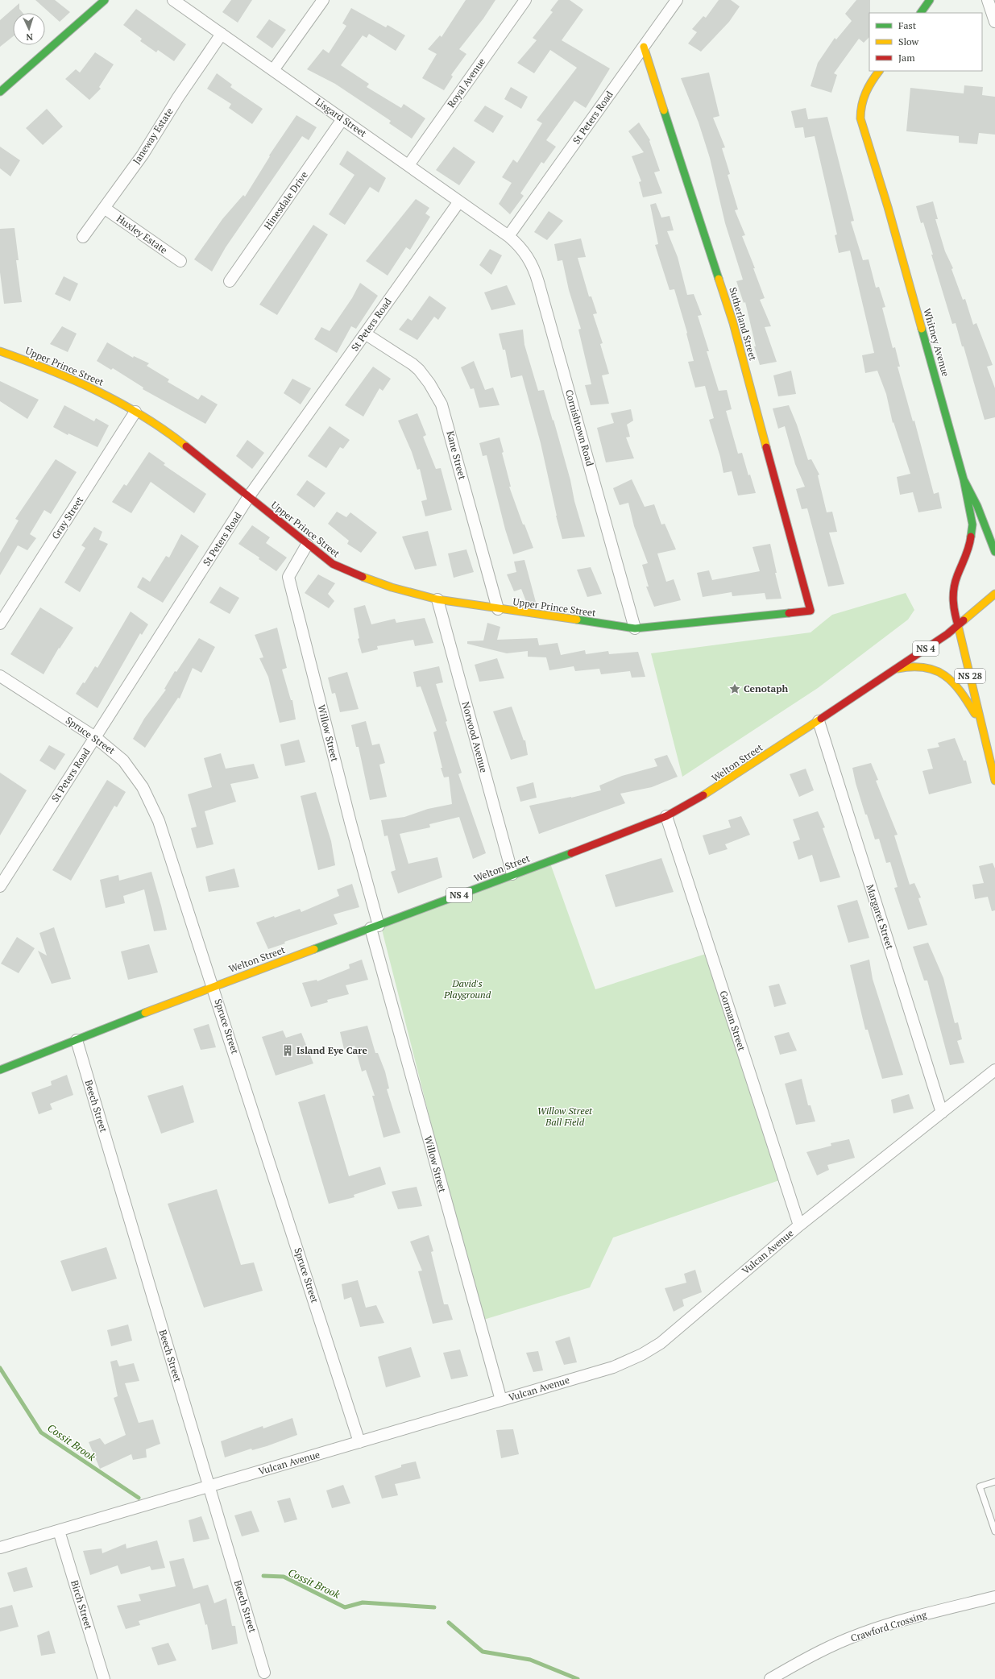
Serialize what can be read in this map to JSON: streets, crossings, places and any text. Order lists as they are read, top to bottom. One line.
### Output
{"streets":{"street":["Royal Avenue","Lisgard Street","St Peters Road","Janeway Estate","Hinesdale Drive","Huxley Estate","Sutherland Street","Whitney Avenue","Upper Prince Street","Cornishtown Road","Kane Street","Gray Street","NS 4","NS 28","Willow Street","Spruce Street","Norwood Avenue","Welton Street","Margaret Street","Gorman Street","Beech Street","Vulcan Avenue","Birch Street","Crawford Crossing"]},"crossings":[["Royal Avenue","Lisgard Street"],["Lisgard Street","St Peters Road"],["Lisgard Street","Janeway Estate"],["Lisgard Street","Hinesdale Drive"],["Lisgard Street","Cornishtown Road"],["St Peters Road","Sutherland Street"],["St Peters Road","Upper Prince Street"],["St Peters Road","Cornishtown Road"],["St Peters Road","Kane Street"],["St Peters Road","Spruce Street"],["Janeway Estate","Huxley Estate"],["Sutherland Street","Upper Prince Street"],["Whitney Avenue","NS 4"],["Whitney Avenue","NS 28"],["Whitney Avenue","Welton Street"],["Upper Prince Street","Cornishtown Road"],["Upper Prince Street","Kane Street"],["Upper Prince Street","Gray Street"],["Upper Prince Street","Willow Street"],["Upper Prince Street","Norwood Avenue"],["NS 4","NS 28"],["NS 4","Welton Street"],["NS 28","Welton Street"],["Willow Street","Welton Street"],["Willow Street","Vulcan Avenue"],["Spruce Street","Welton Street"],["Spruce Street","Vulcan Avenue"],["Norwood Avenue","Welton Street"],["Welton Street","Margaret Street"],["Welton Street","Gorman Street"],["Welton Street","Beech Street"],["Margaret Street","Vulcan Avenue"],["Gorman Street","Vulcan Avenue"],["Beech Street","Vulcan Avenue"],["Vulcan Avenue","Birch Street"]],"water":["Cossit Brook"],"parks":["David's Playground","Willow Street Ball Field"],"places":{"place":["Cenotaph"],"building":["Island Eye Care"]},"legend":["Fast","Slow","Jam"],"north":"bottom"}
